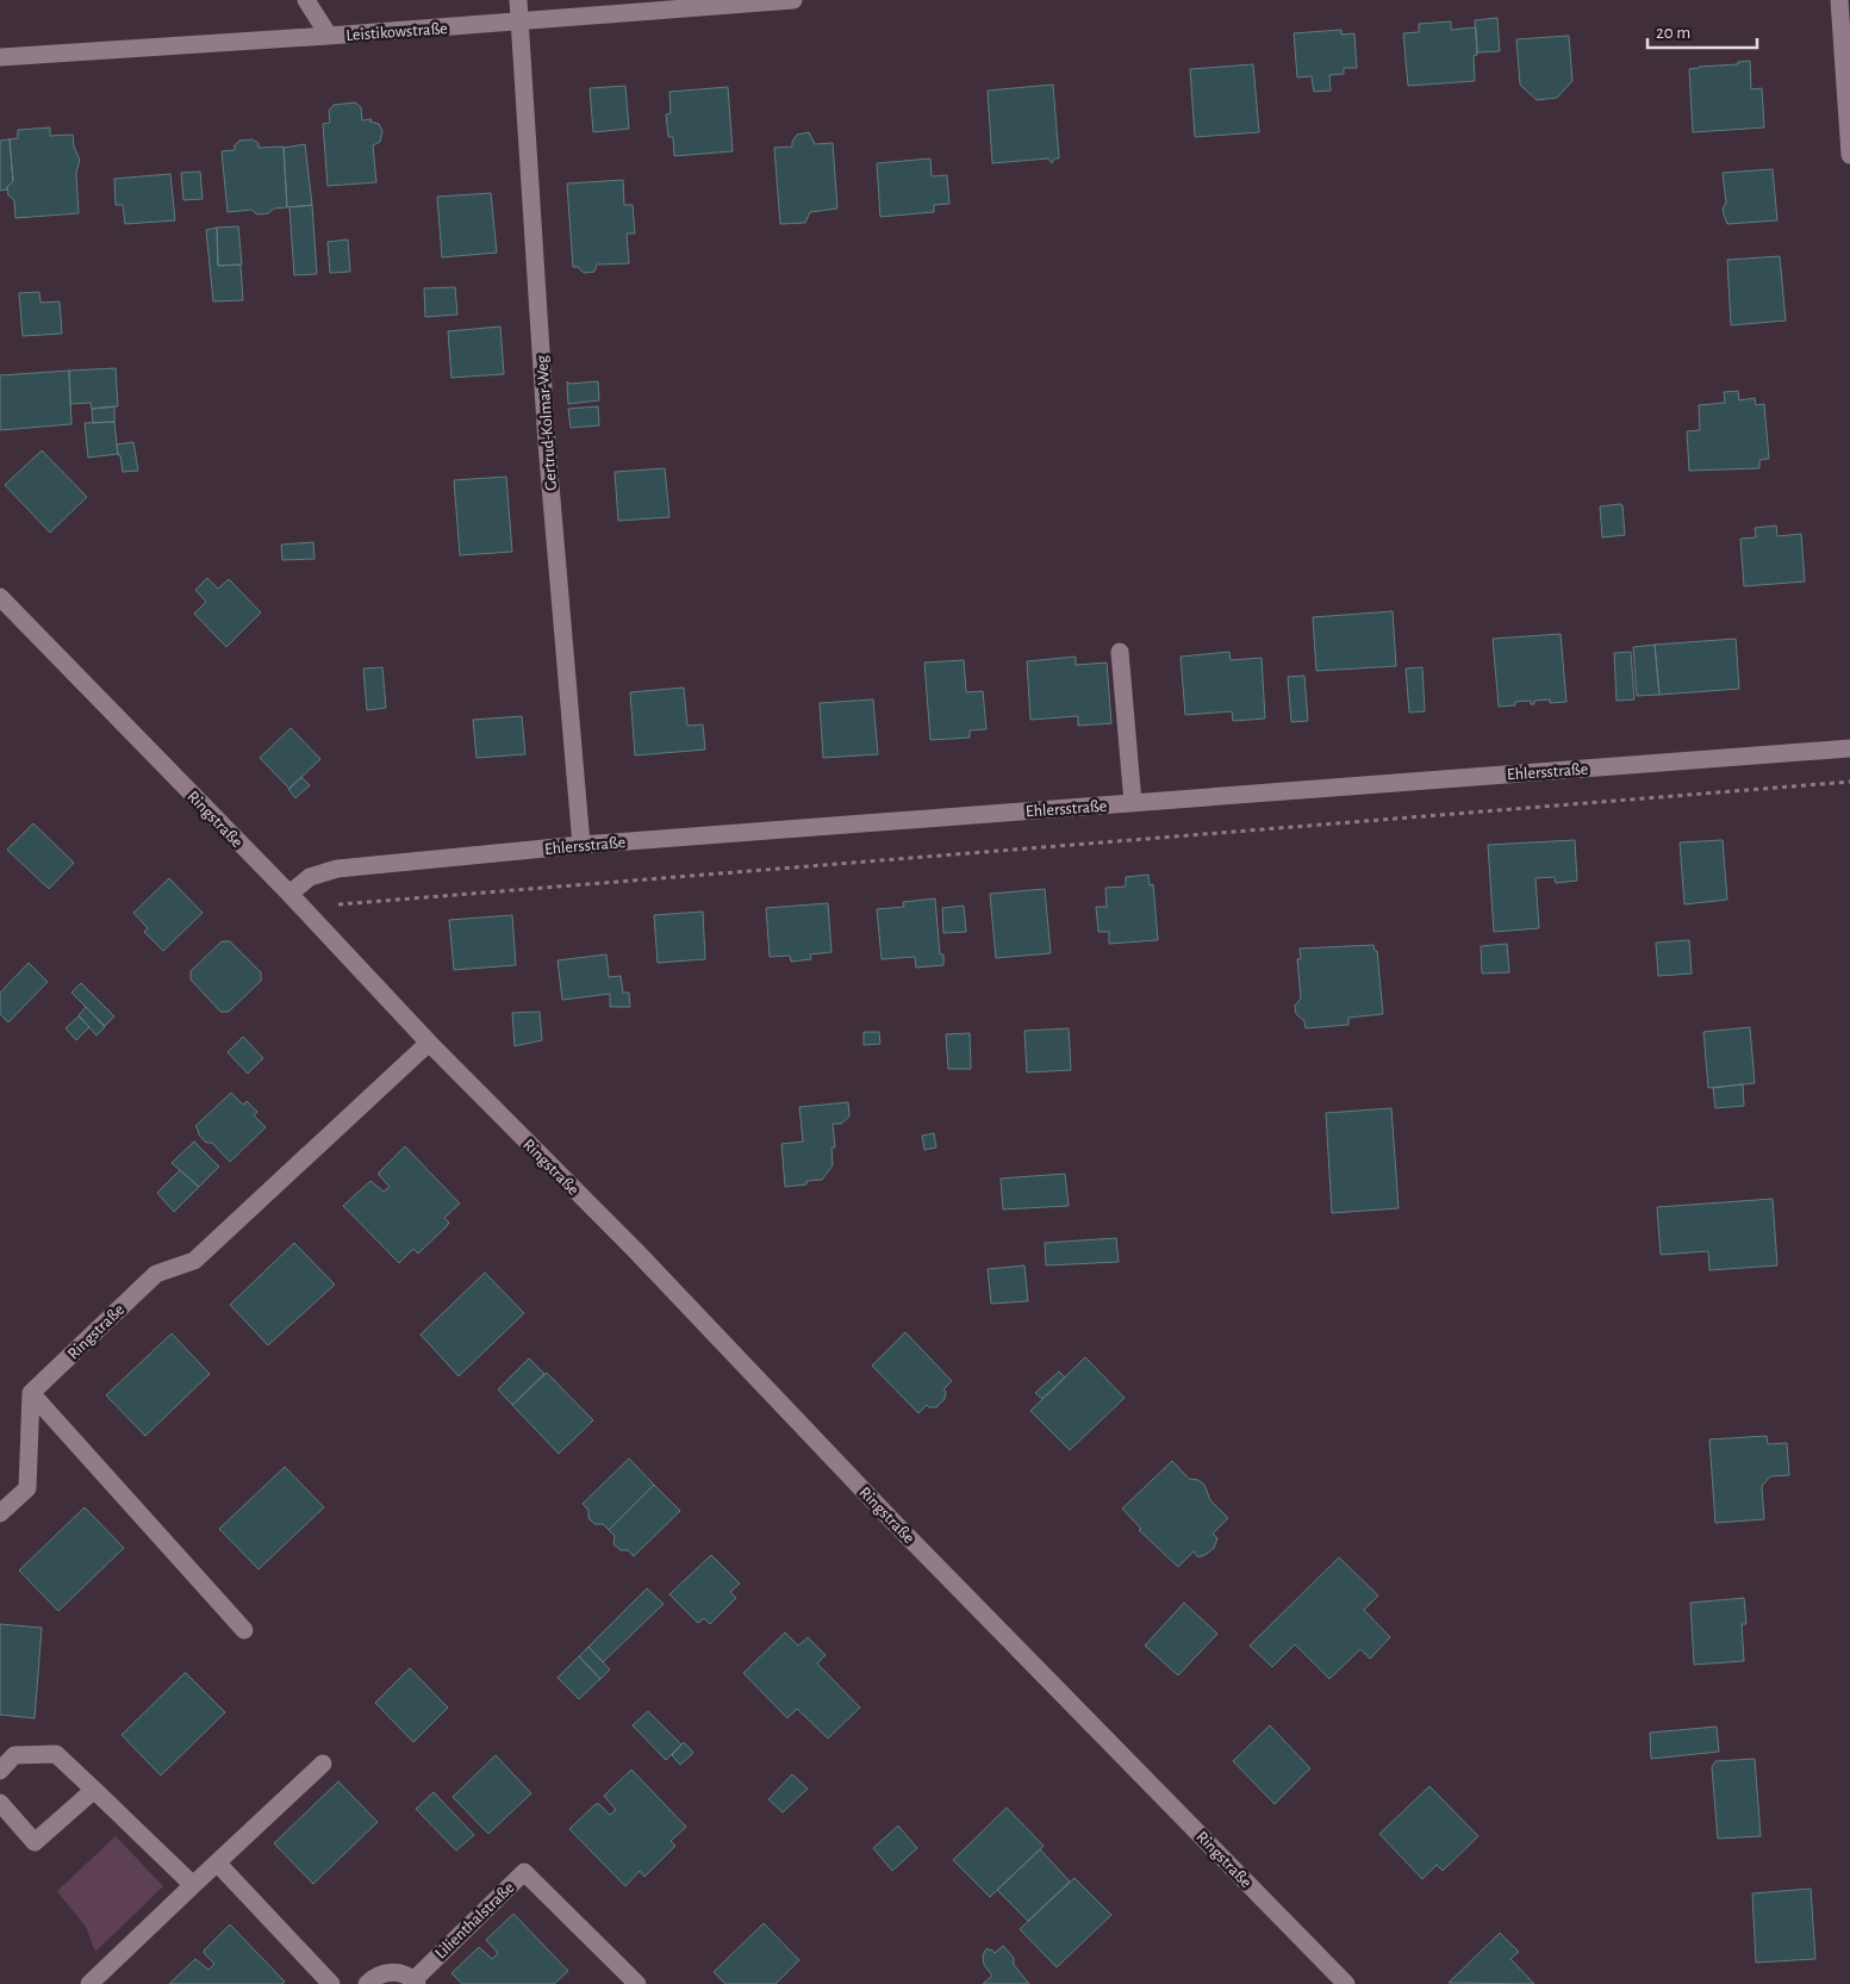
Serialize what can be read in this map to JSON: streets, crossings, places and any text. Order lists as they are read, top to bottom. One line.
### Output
{"streets":{"street":["Leistikowstraße","Gertrud-Kolmar-Weg","Ehlersstraße","Ringstraße","Lilienthalstraße"]},"crossings":[["Leistikowstraße","Gertrud-Kolmar-Weg"],["Gertrud-Kolmar-Weg","Ehlersstraße"],["Ehlersstraße","Ringstraße"]],"scale_bar":"20 m"}
